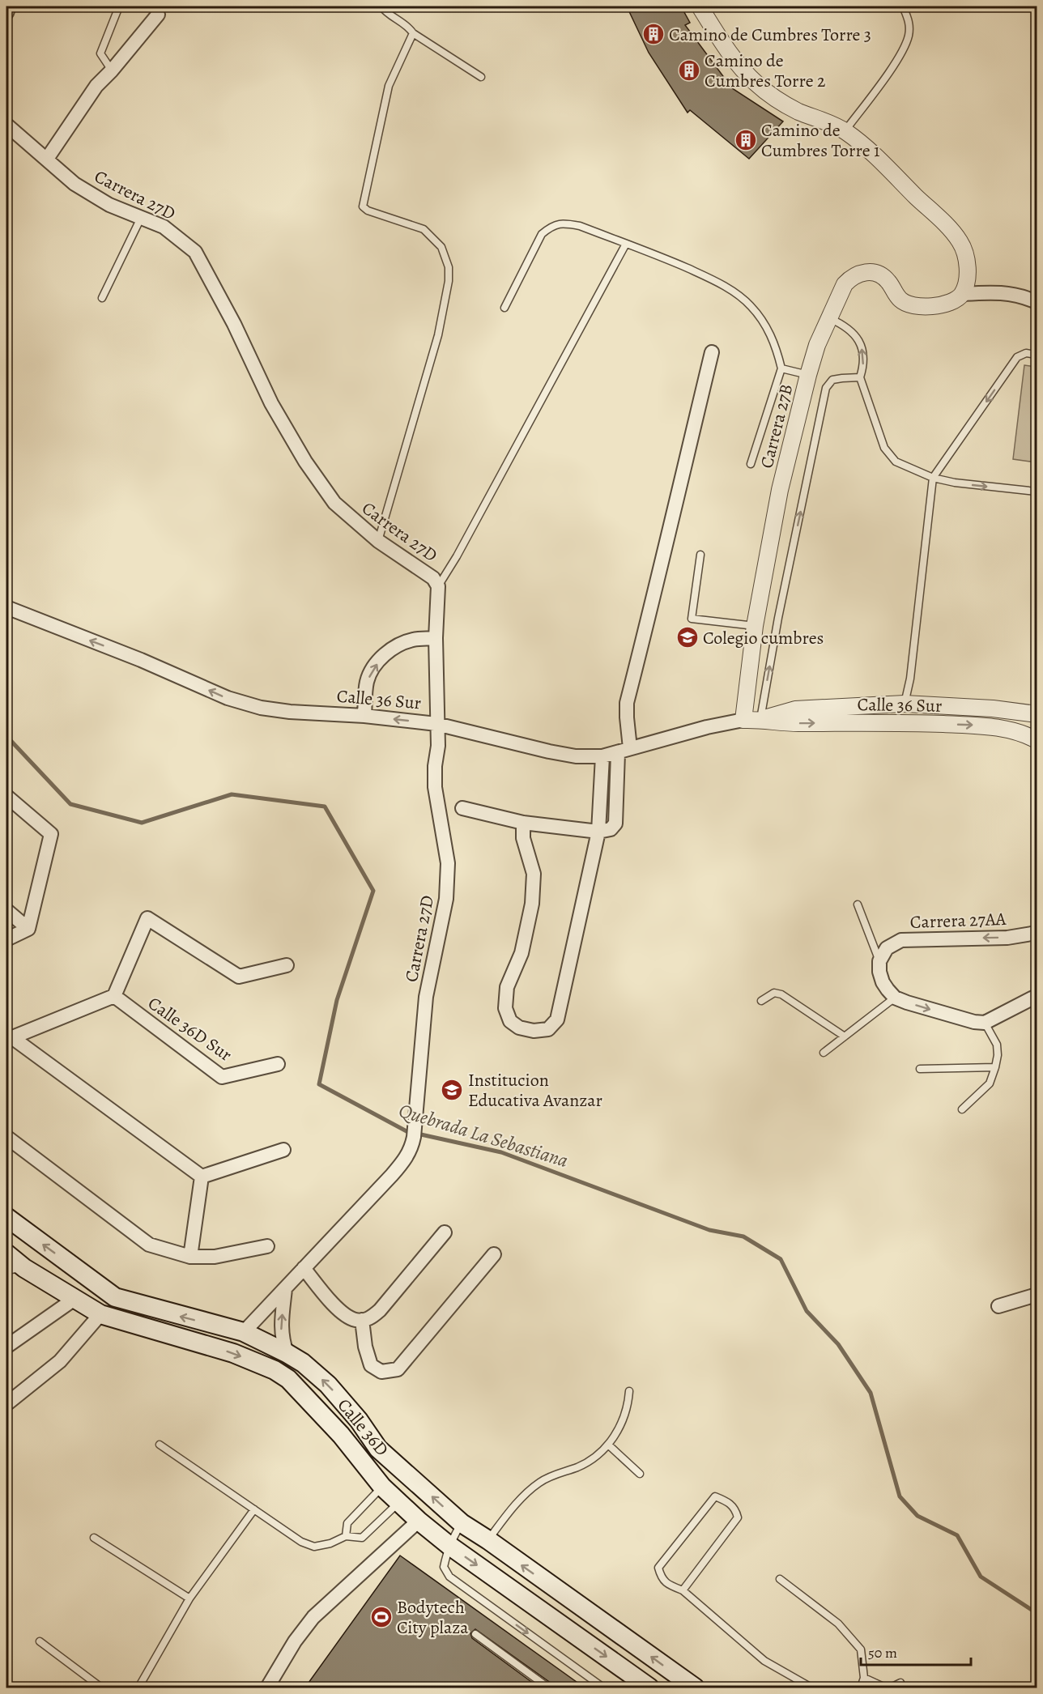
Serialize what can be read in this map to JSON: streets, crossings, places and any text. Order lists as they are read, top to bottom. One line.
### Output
{"streets":{"main road":["Calle 36D"],"street":["Carrera 27D","Carrera 27B","Calle 36 Sur","Carrera 27AA","Calle 36D Sur"]},"crossings":[["Carrera 27D","Calle 36 Sur"],["Carrera 27D","Calle 36D"],["Carrera 27B","Calle 36 Sur"]],"water":["Quebrada La Sebastiana"],"places":{"building":["Camino de Cumbres Torre 3","Camino de Cumbres Torre 2","Camino de Cumbres Torre 1"],"school or university":["Colegio cumbres","Institucion Educativa Avanzar"],"sports":["Bodytech City plaza"]},"scale_bar":"50 m"}
